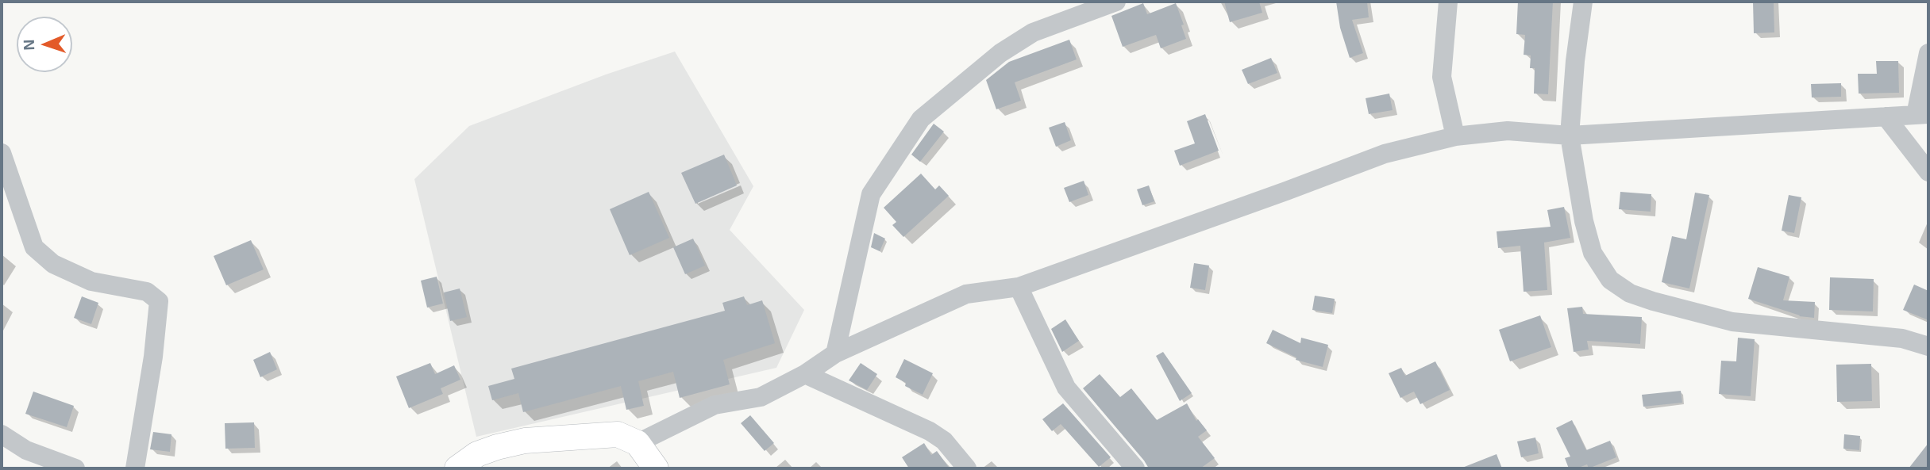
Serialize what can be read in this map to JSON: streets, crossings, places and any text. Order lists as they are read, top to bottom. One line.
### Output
{"north":"left"}
